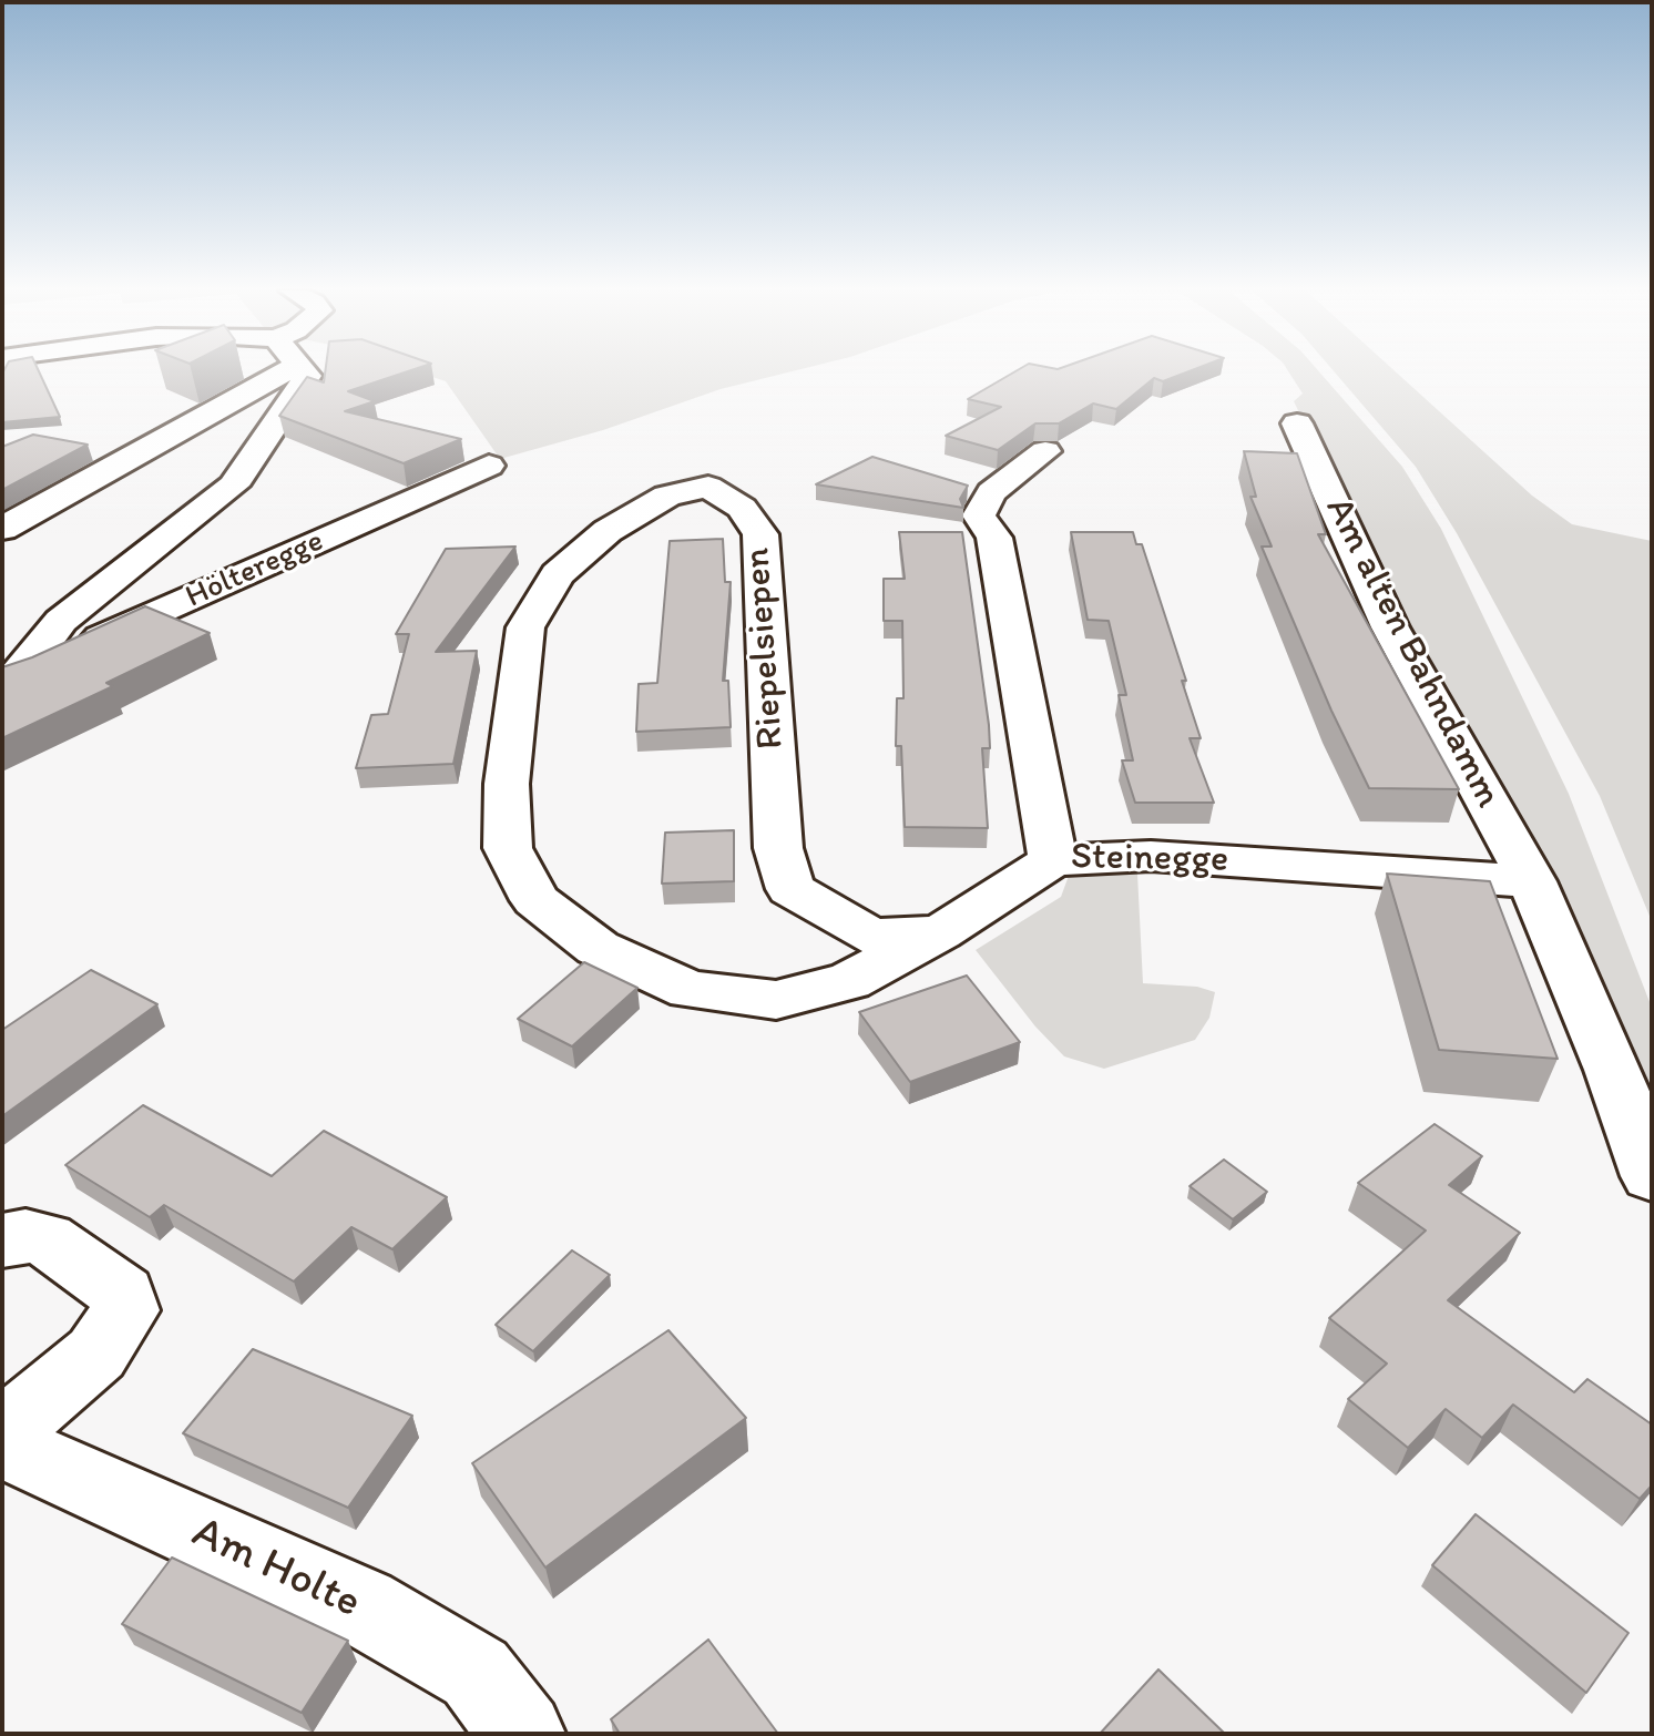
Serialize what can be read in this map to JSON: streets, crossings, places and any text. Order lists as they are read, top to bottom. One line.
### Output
{"streets":{"street":["Hölteregge","Riepelsiepen","Am alten Bahndamm","Steinegge","Am Holte"]},"crossings":[["Riepelsiepen","Steinegge"],["Am alten Bahndamm","Steinegge"]]}
